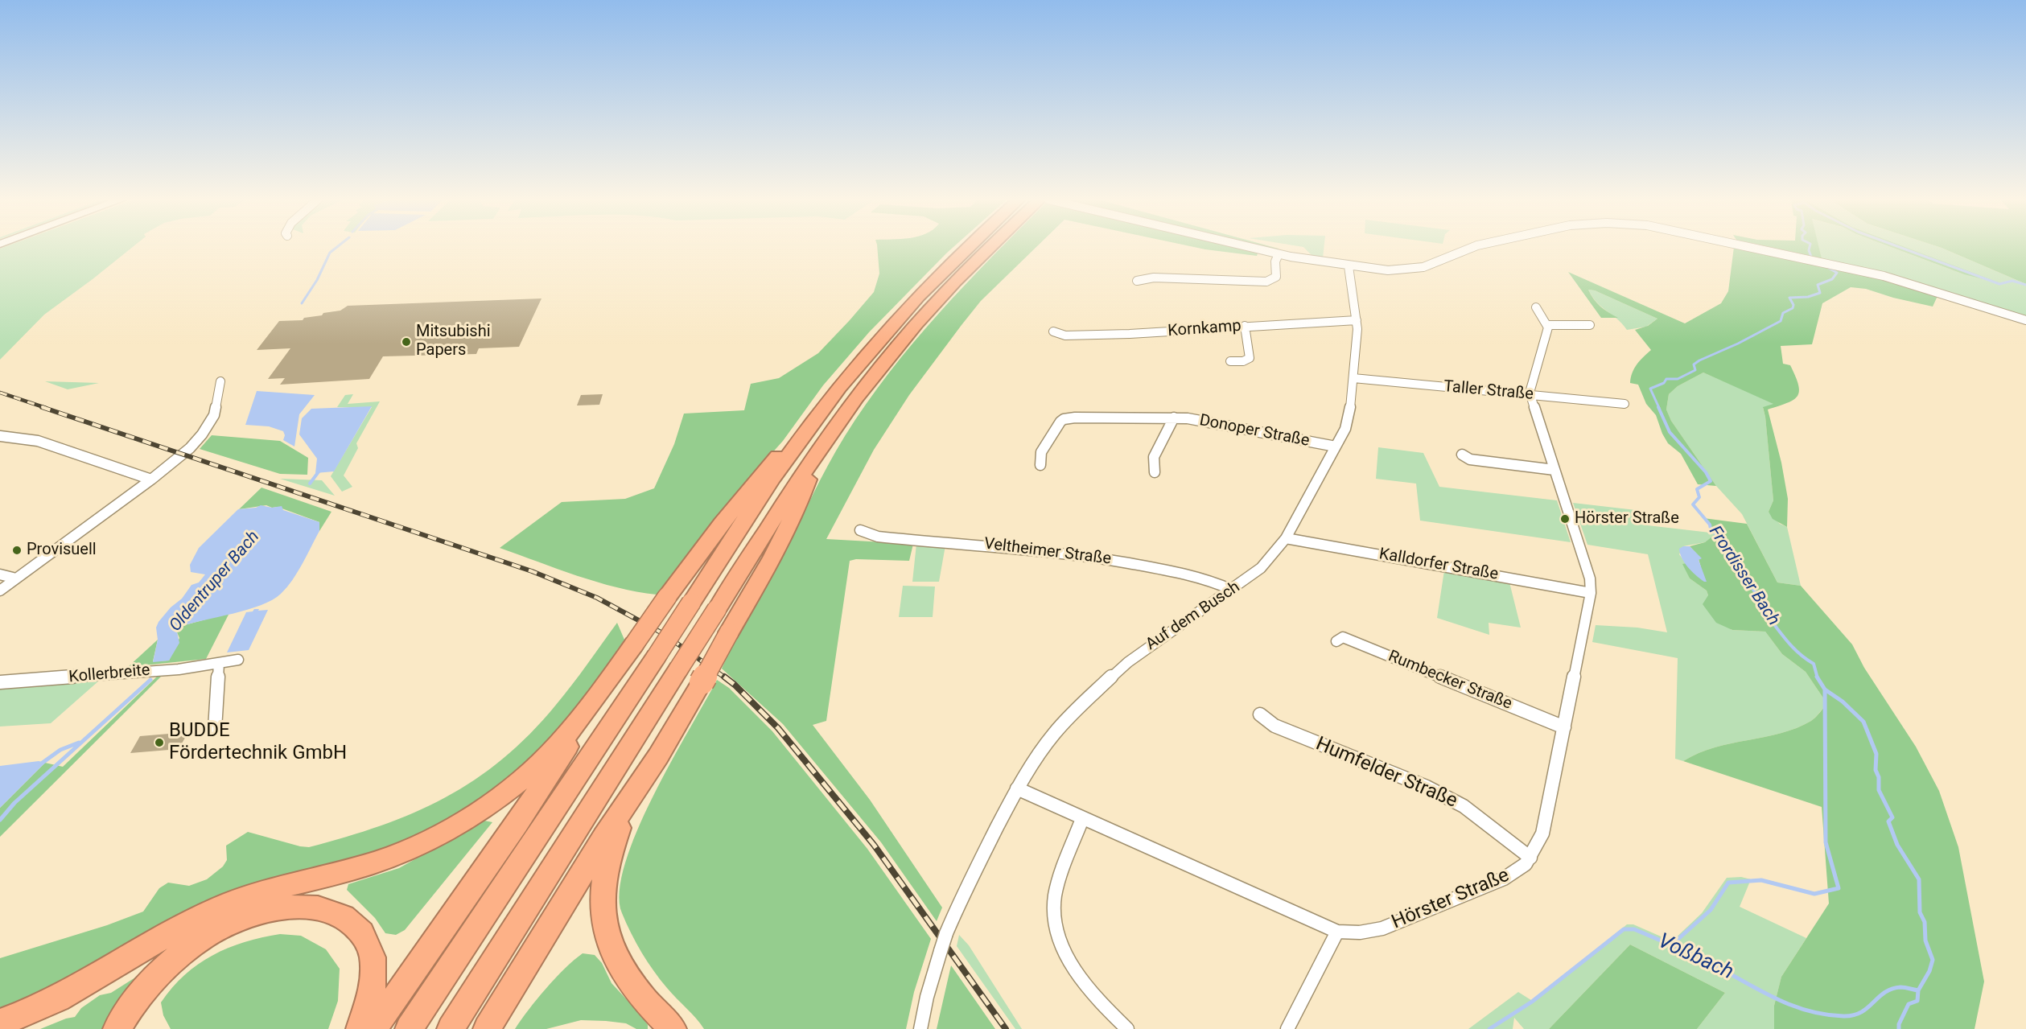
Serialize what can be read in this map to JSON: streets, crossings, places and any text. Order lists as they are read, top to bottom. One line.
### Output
{"streets":{"street":["Kornkamp","Taller Straße","Donoper Straße","Veltheimer Straße","Kalldorfer Straße","Auf dem Busch","Kollerbreite","Rumbecker Straße","Humfelder Straße","Hörster Straße"]},"crossings":[["Kornkamp","Auf dem Busch"],["Taller Straße","Auf dem Busch"],["Taller Straße","Hörster Straße"],["Donoper Straße","Auf dem Busch"],["Veltheimer Straße","Auf dem Busch"],["Kalldorfer Straße","Auf dem Busch"],["Kalldorfer Straße","Hörster Straße"],["Auf dem Busch","Hörster Straße"],["Rumbecker Straße","Hörster Straße"],["Humfelder Straße","Hörster Straße"]],"water":["Frordisser Bach","Oldentruper Bach","Voßbach"],"places":["Mitsubishi Papers","Hörster Straße","Provisuell","BUDDE Fördertechnik GmbH"]}
